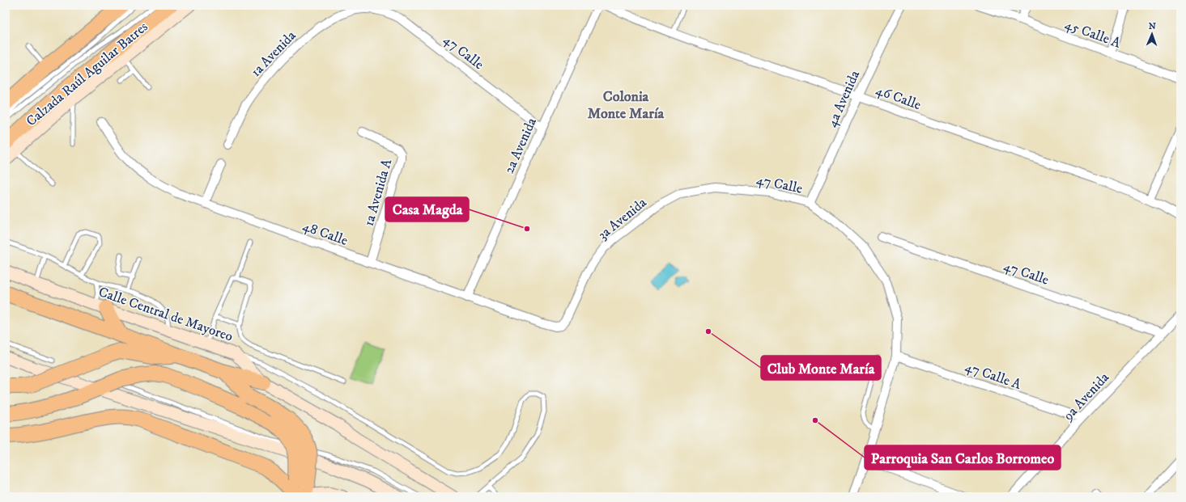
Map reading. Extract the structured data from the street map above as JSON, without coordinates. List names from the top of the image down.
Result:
{
  "streets": {
    "highway": ["Calzada Raúl Aguilar Batres"],
    "main road": ["Calle Central de Mayoreo"],
    "street": [
      "45 Calle A",
      "47 Calle",
      "1a Avenida",
      "46 Calle",
      "4a Avenida",
      "2a Avenida",
      "1a Avenida A",
      "3a Avenida",
      "48 Calle",
      "47 Calle A",
      "9a Avenida"
    ]
  },
  "crossings": [
    ["47 Calle", "1a Avenida"],
    ["47 Calle", "4a Avenida"],
    ["47 Calle", "2a Avenida"],
    ["47 Calle", "3a Avenida"],
    ["47 Calle", "47 Calle A"],
    ["47 Calle", "9a Avenida"],
    ["46 Calle", "4a Avenida"],
    ["2a Avenida", "48 Calle"],
    ["1a Avenida A", "48 Calle"],
    ["3a Avenida", "48 Calle"],
    ["47 Calle A", "9a Avenida"]
  ],
  "districts": ["Colonia Monte María"],
  "places": ["Casa Magda", "Club Monte María", "Parroquia San Carlos Borromeo"],
  "north": "top"
}
